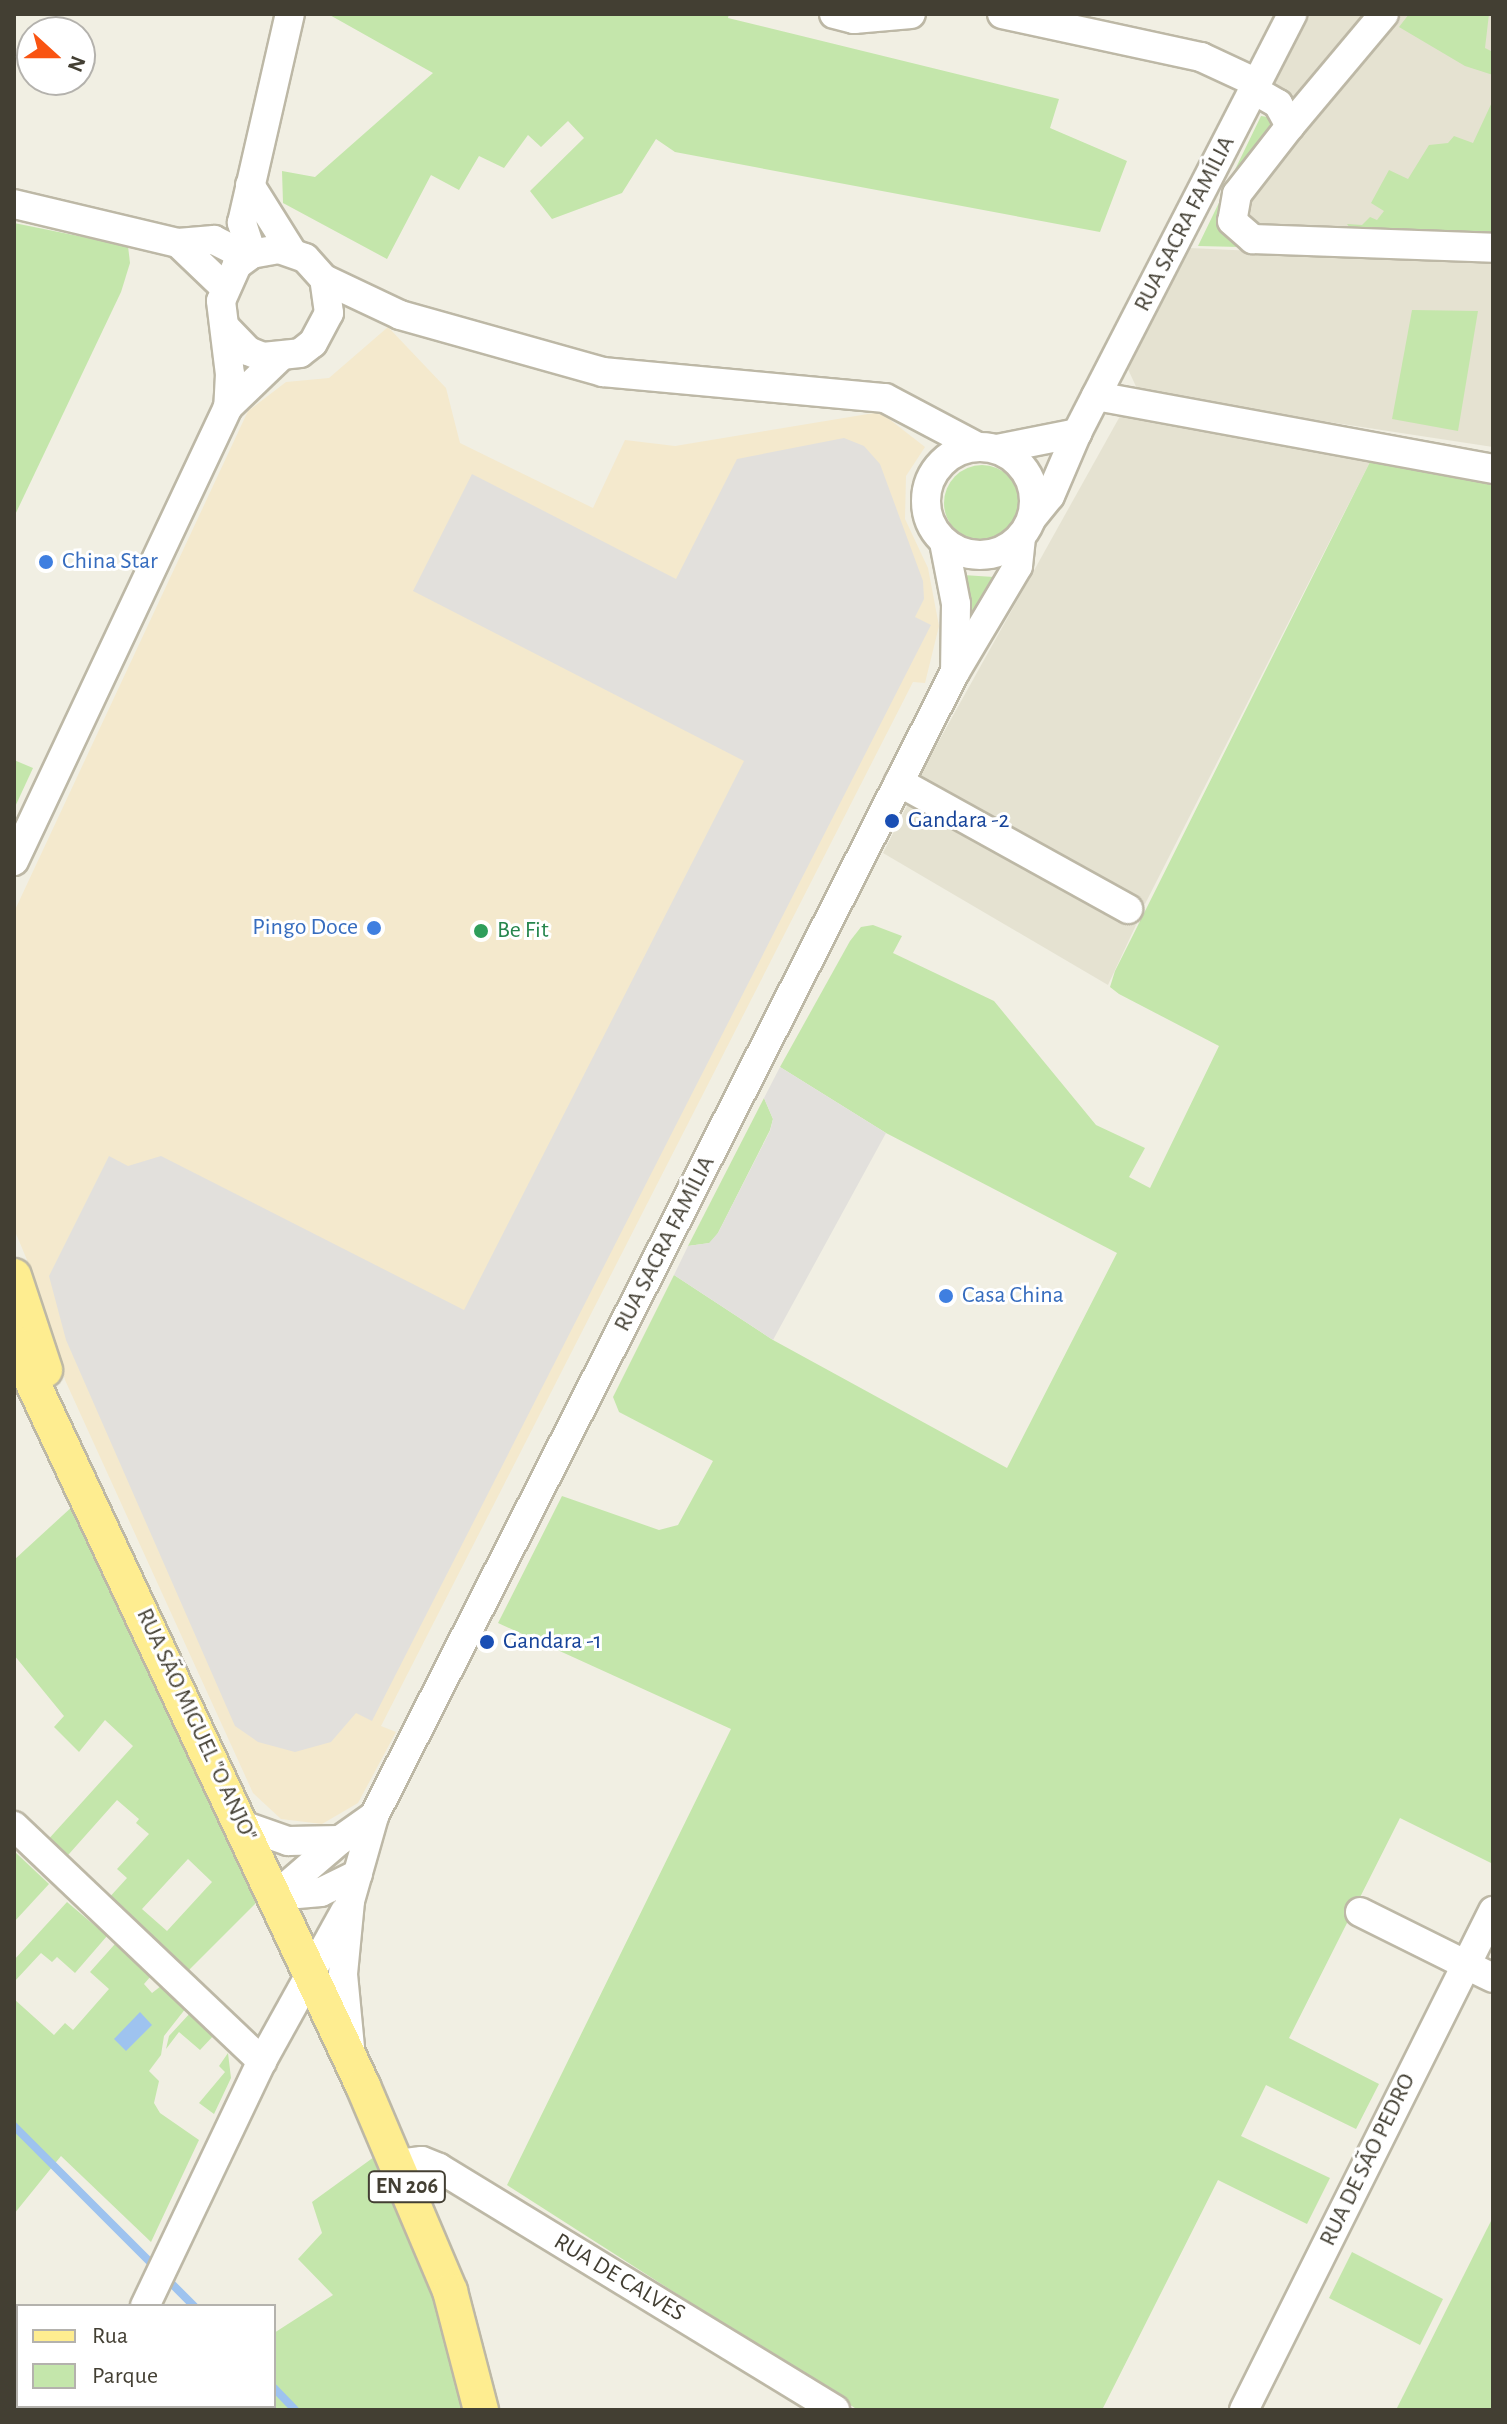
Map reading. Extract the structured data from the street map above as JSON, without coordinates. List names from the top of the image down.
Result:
{
  "streets": {
    "main road": ["RUA SÃO MIGUEL \"O ANJO\"", "EN 206"],
    "street": ["RUA SACRA FAMÍLIA", "RUA DE SÃO PEDRO", "RUA DE CALVES"]
  },
  "crossings": [
    ["RUA SÃO MIGUEL \"O ANJO\"", "EN 206"],
    ["EN 206", "RUA DE CALVES"]
  ],
  "places": [
    "China Star",
    "Gandara -2",
    "Pingo Doce",
    "Be Fit",
    "Casa China",
    "Gandara -1"
  ],
  "legend": ["Rua", "Parque"],
  "north": "right"
}
